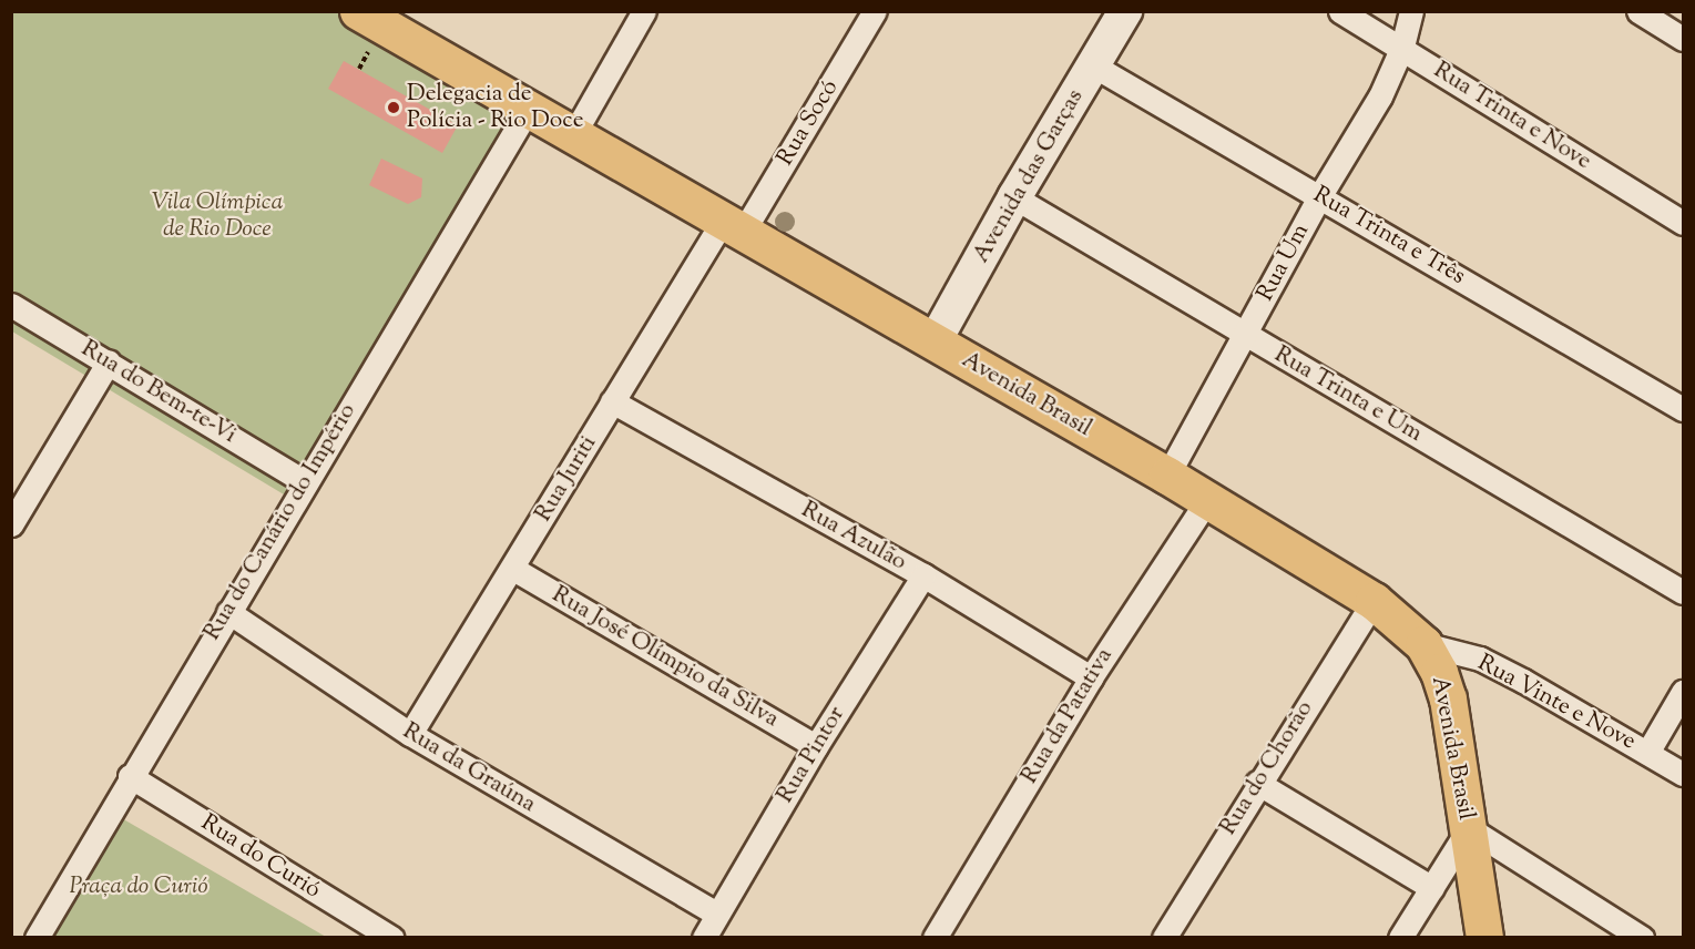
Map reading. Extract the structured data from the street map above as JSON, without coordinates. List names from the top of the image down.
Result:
{
  "streets": {
    "main road": ["Avenida das Garças", "Avenida Brasil"],
    "street": [
      "Rua Trinta e Nove",
      "Rua Socó",
      "Rua Trinta e Três",
      "Rua Um",
      "Rua do Bem-te-Vi",
      "Rua Trinta e Um",
      "Rua Juriti",
      "Rua do Canário do Império",
      "Rua Azulão",
      "Rua José Olímpio da Silva",
      "Rua Vinte e Nove",
      "Rua da Patativa",
      "Rua Pintor",
      "Rua da Graúna",
      "Rua do Chorão",
      "Rua do Curió"
    ]
  },
  "crossings": [
    ["Rua Trinta e Nove", "Rua Um"],
    ["Rua Socó", "Avenida Brasil"],
    ["Rua Socó", "Rua Juriti"],
    ["Avenida das Garças", "Rua Trinta e Três"],
    ["Avenida das Garças", "Avenida Brasil"],
    ["Avenida das Garças", "Rua Trinta e Um"],
    ["Rua Trinta e Três", "Rua Um"],
    ["Rua Um", "Avenida Brasil"],
    ["Rua Um", "Rua Trinta e Um"],
    ["Rua do Bem-te-Vi", "Rua do Canário do Império"],
    ["Avenida Brasil", "Rua Juriti"],
    ["Avenida Brasil", "Rua do Canário do Império"],
    ["Avenida Brasil", "Rua Vinte e Nove"],
    ["Avenida Brasil", "Rua da Patativa"],
    ["Avenida Brasil", "Rua do Chorão"],
    ["Rua Juriti", "Rua Azulão"],
    ["Rua Juriti", "Rua José Olímpio da Silva"],
    ["Rua Juriti", "Rua da Graúna"],
    ["Rua do Canário do Império", "Rua da Graúna"],
    ["Rua do Canário do Império", "Rua do Curió"],
    ["Rua Azulão", "Rua da Patativa"],
    ["Rua Azulão", "Rua Pintor"],
    ["Rua José Olímpio da Silva", "Rua Pintor"],
    ["Rua Pintor", "Rua da Graúna"]
  ],
  "parks": ["Vila Olímpica de Rio Doce", "Praça do Curió"],
  "places": ["Delegacia de Polícia - Rio Doce"]
}
